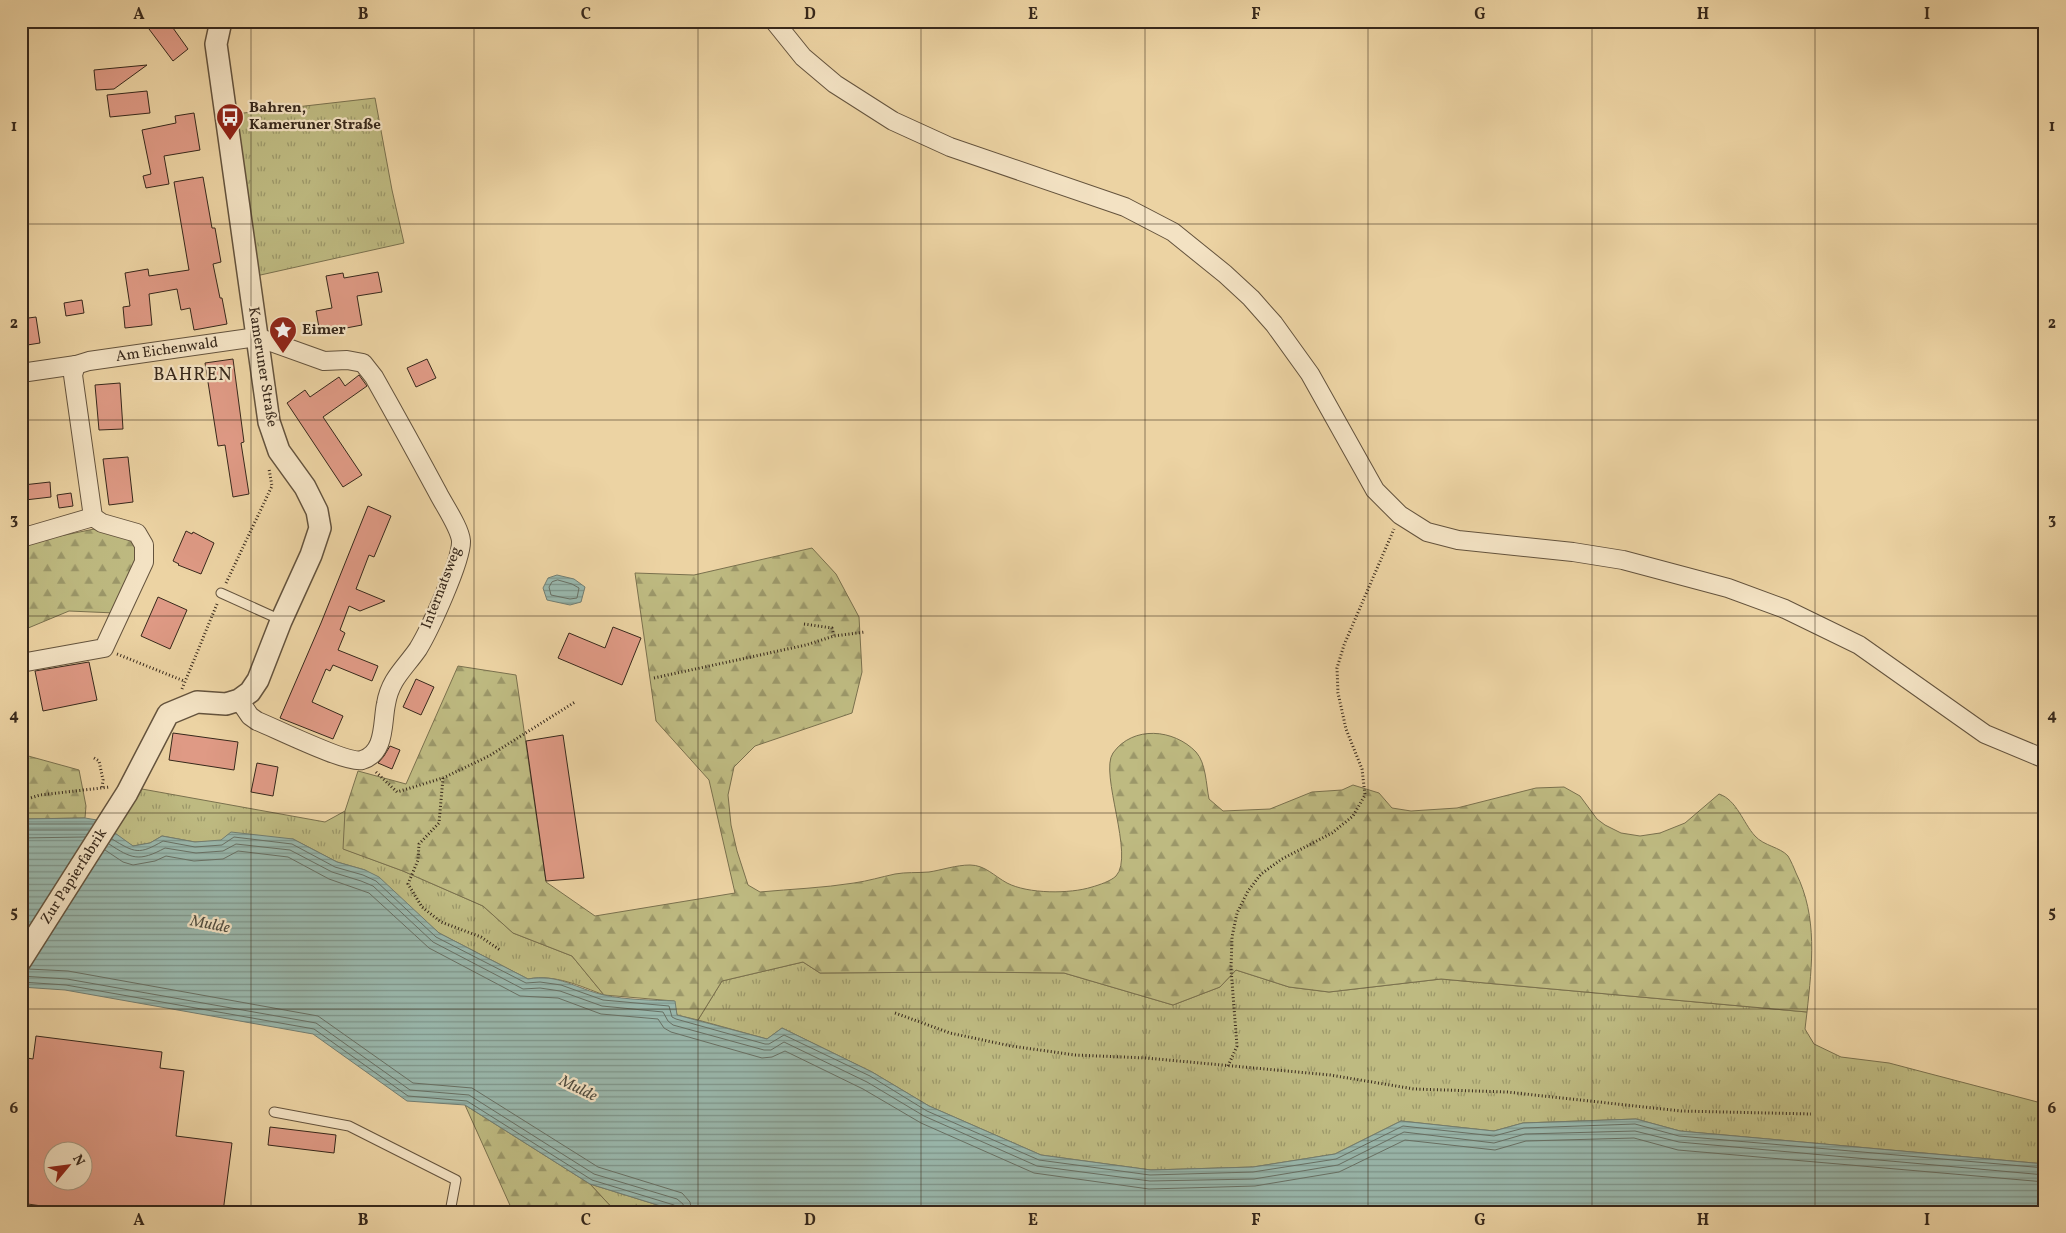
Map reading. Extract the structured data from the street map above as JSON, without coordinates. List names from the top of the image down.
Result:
{
  "streets": {
    "street": [
      "Am Eichenwald",
      "Kameruner Straße",
      "Internatsweg",
      "Zur Papierfabrik"
    ]
  },
  "crossings": [
    ["Am Eichenwald", "Kameruner Straße"],
    ["Am Eichenwald", "Internatsweg"],
    ["Kameruner Straße", "Internatsweg"]
  ],
  "districts": ["BAHREN"],
  "water": ["Mulde"],
  "places": {
    "bus stop": ["Bahren, Kameruner Straße"],
    "place": ["Eimer"]
  },
  "north": "top right",
  "grid": {
    "columns": [
      "A",
      "B",
      "C",
      "D",
      "E",
      "F",
      "G",
      "H",
      "I"
    ],
    "rows": [
      "1",
      "2",
      "3",
      "4",
      "5",
      "6"
    ]
  }
}
